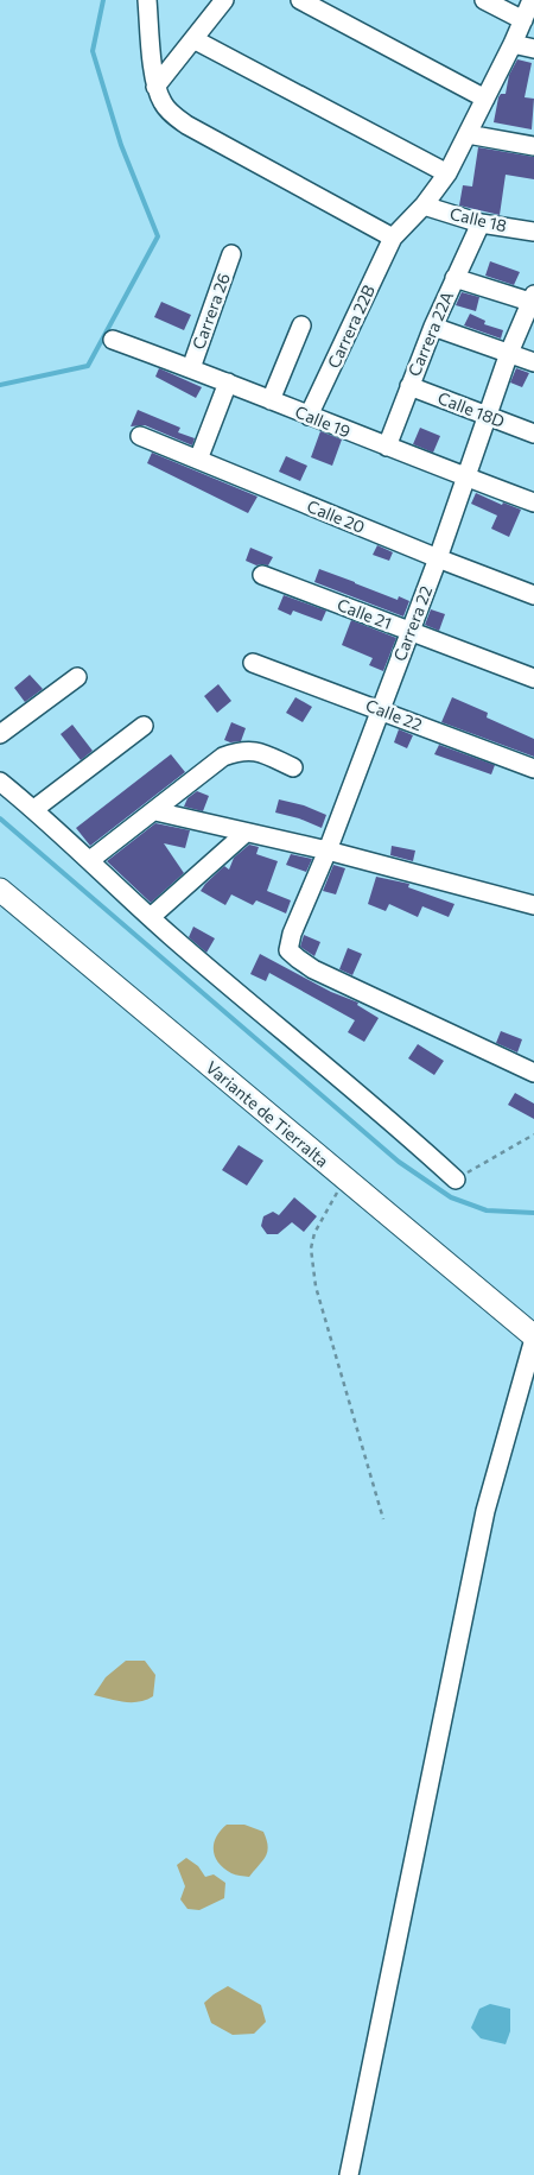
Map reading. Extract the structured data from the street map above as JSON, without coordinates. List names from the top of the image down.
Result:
{
  "streets": {
    "main road": ["Variante de Tierralta"],
    "street": [
      "Calle 18",
      "Carrera 26",
      "Carrera 22B",
      "Carrera 22A",
      "Calle 18D",
      "Calle 19",
      "Calle 20",
      "Calle 21",
      "Carrera 22",
      "Calle 22"
    ]
  },
  "crossings": [
    ["Calle 18", "Carrera 22B"],
    ["Calle 18", "Carrera 22A"],
    ["Carrera 26", "Calle 19"],
    ["Carrera 22B", "Calle 19"],
    ["Carrera 22A", "Calle 18D"],
    ["Carrera 22A", "Calle 19"],
    ["Calle 18D", "Carrera 22"],
    ["Calle 19", "Carrera 22"],
    ["Calle 20", "Carrera 22"],
    ["Calle 21", "Carrera 22"],
    ["Carrera 22", "Calle 22"]
  ]
}
